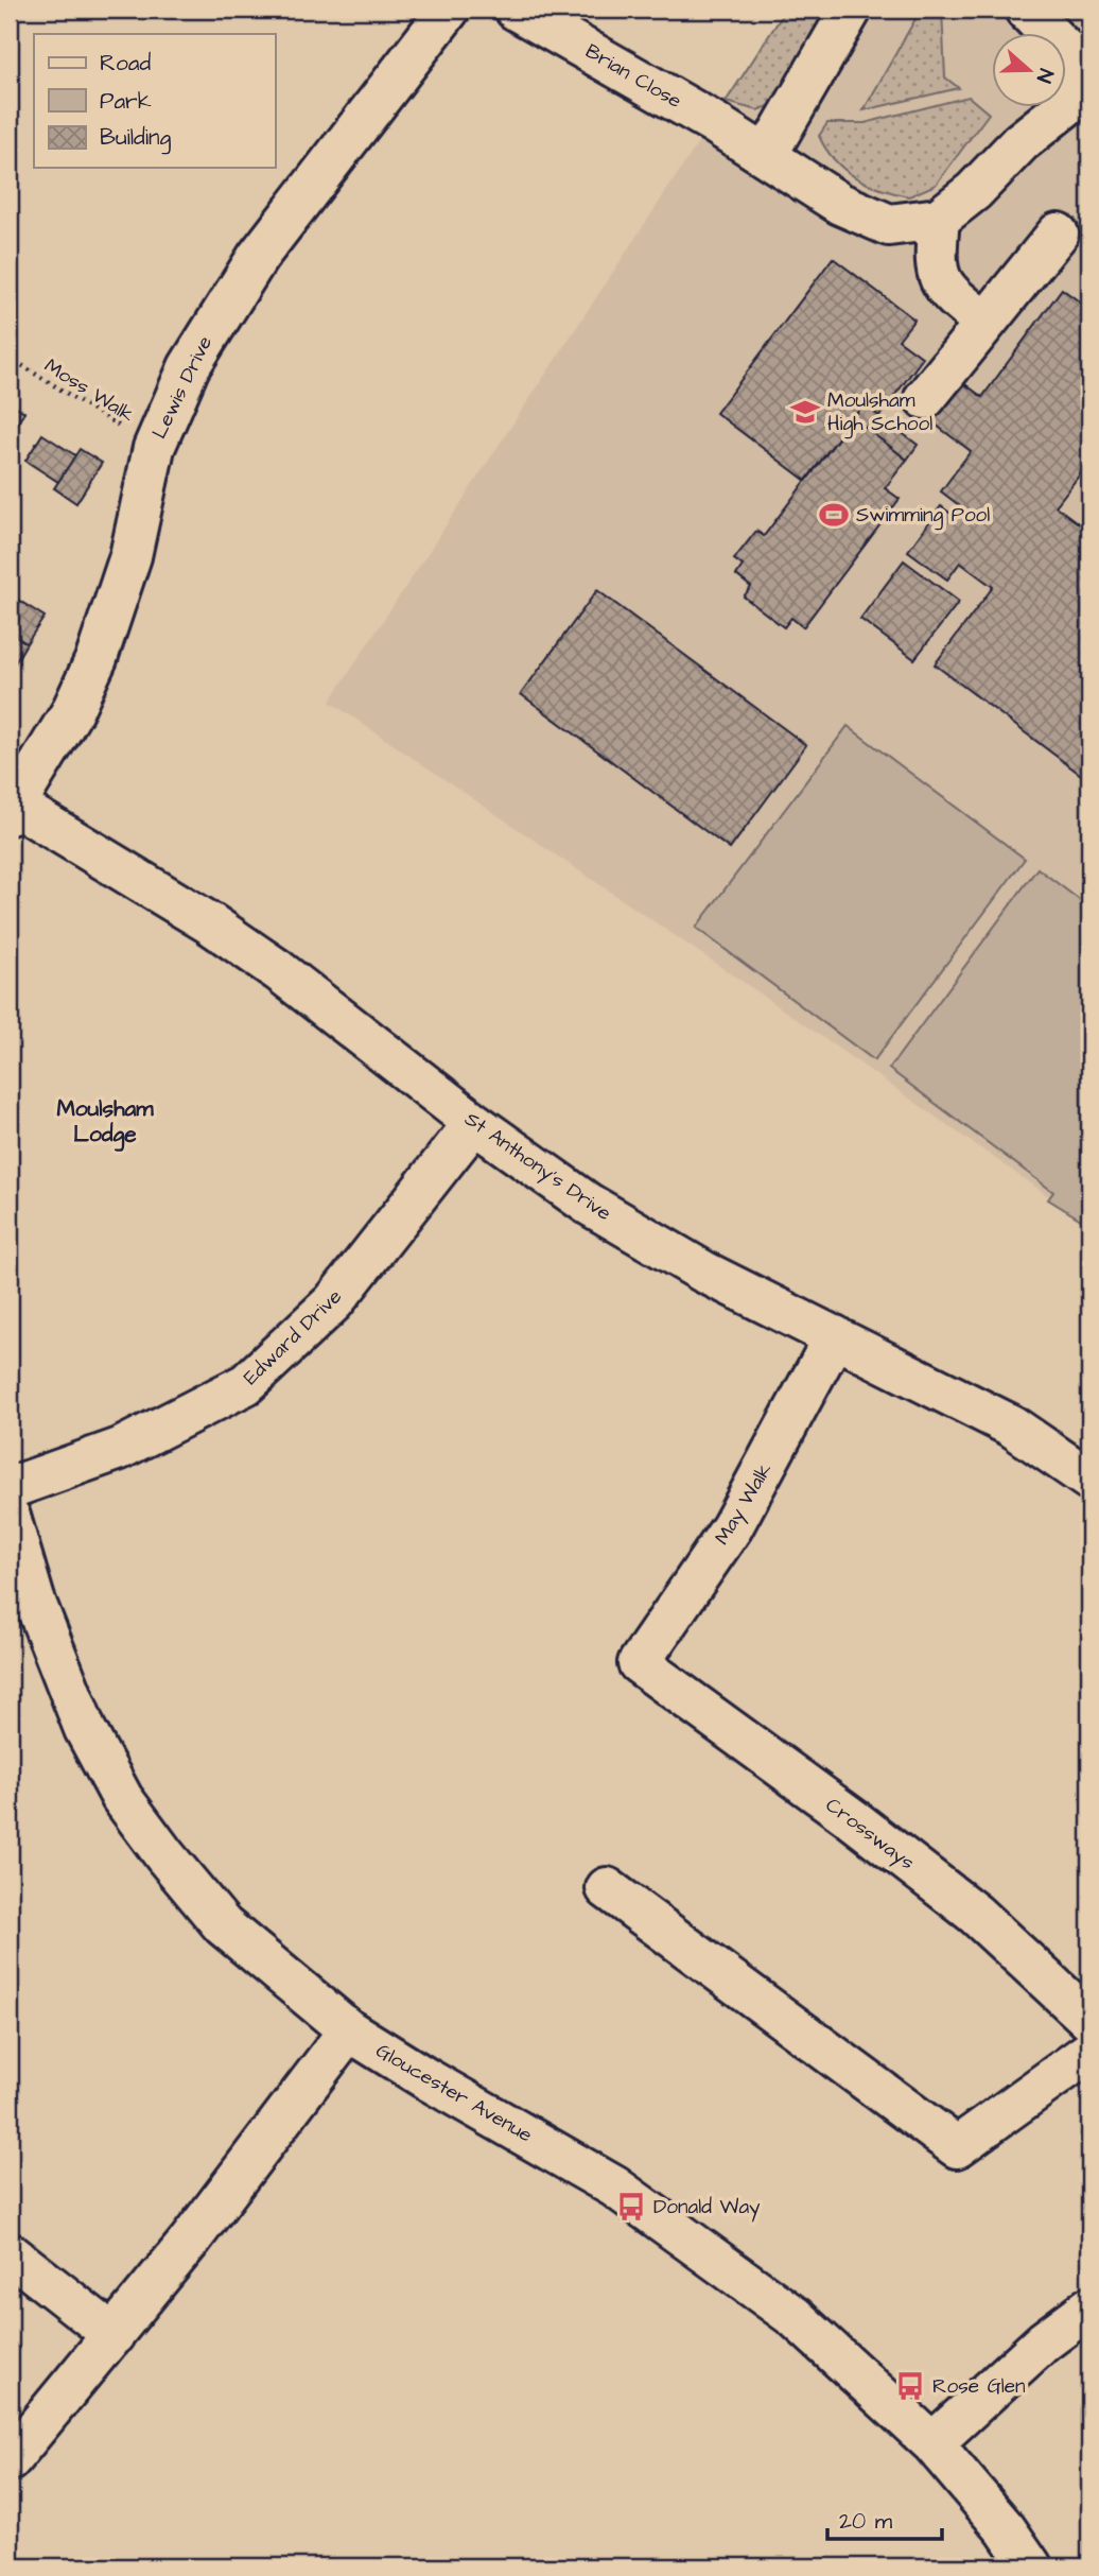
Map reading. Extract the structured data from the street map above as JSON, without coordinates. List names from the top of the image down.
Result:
{
  "streets": {
    "street": [
      "Brian Close",
      "Lewis Drive",
      "St Anthony's Drive",
      "Edward Drive",
      "May Walk",
      "Crossways",
      "Gloucester Avenue"
    ],
    "path": ["Moss Walk"]
  },
  "crossings": [
    ["Lewis Drive", "Moss Walk"],
    ["Lewis Drive", "St Anthony's Drive"],
    ["St Anthony's Drive", "Edward Drive"],
    ["St Anthony's Drive", "May Walk"],
    ["May Walk", "Crossways"]
  ],
  "districts": ["Moulsham Lodge"],
  "places": {
    "school or university": ["Moulsham High School"],
    "sports": ["Swimming Pool"],
    "bus stop": ["Donald Way", "Rose Glen"]
  },
  "legend": ["Road", "Park", "Building"],
  "scale_bar": "20 m",
  "north": "right"
}
